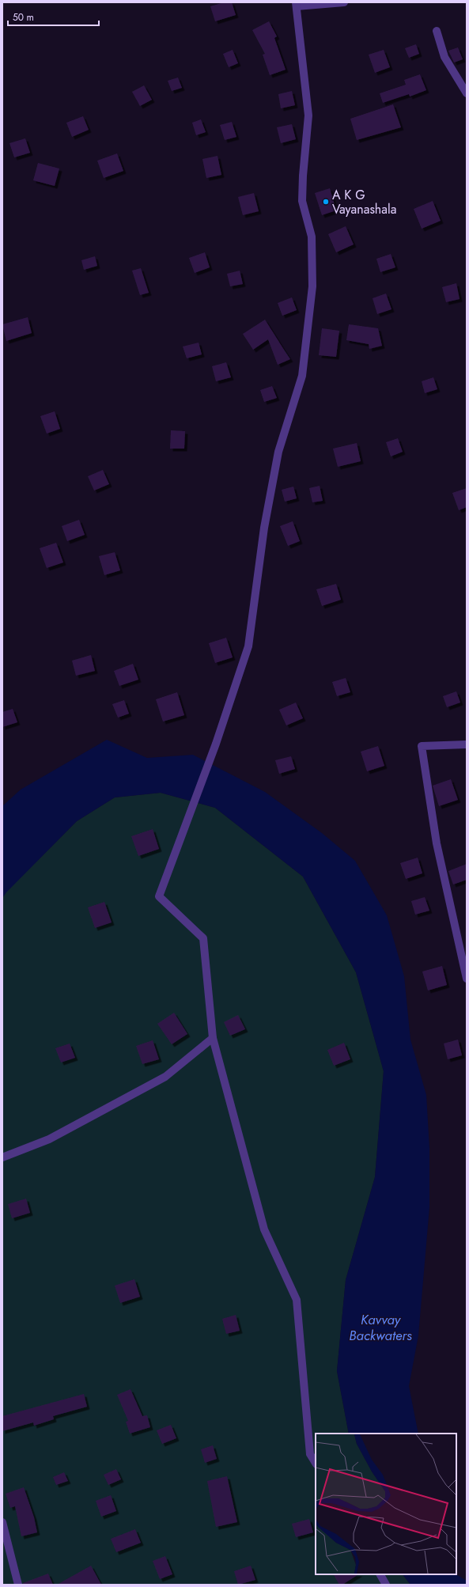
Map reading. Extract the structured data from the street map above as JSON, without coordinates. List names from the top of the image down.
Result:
{
  "water": ["Kavvay Backwaters"],
  "places": ["A K G Vayanashala"],
  "scale_bar": "50 m"
}
